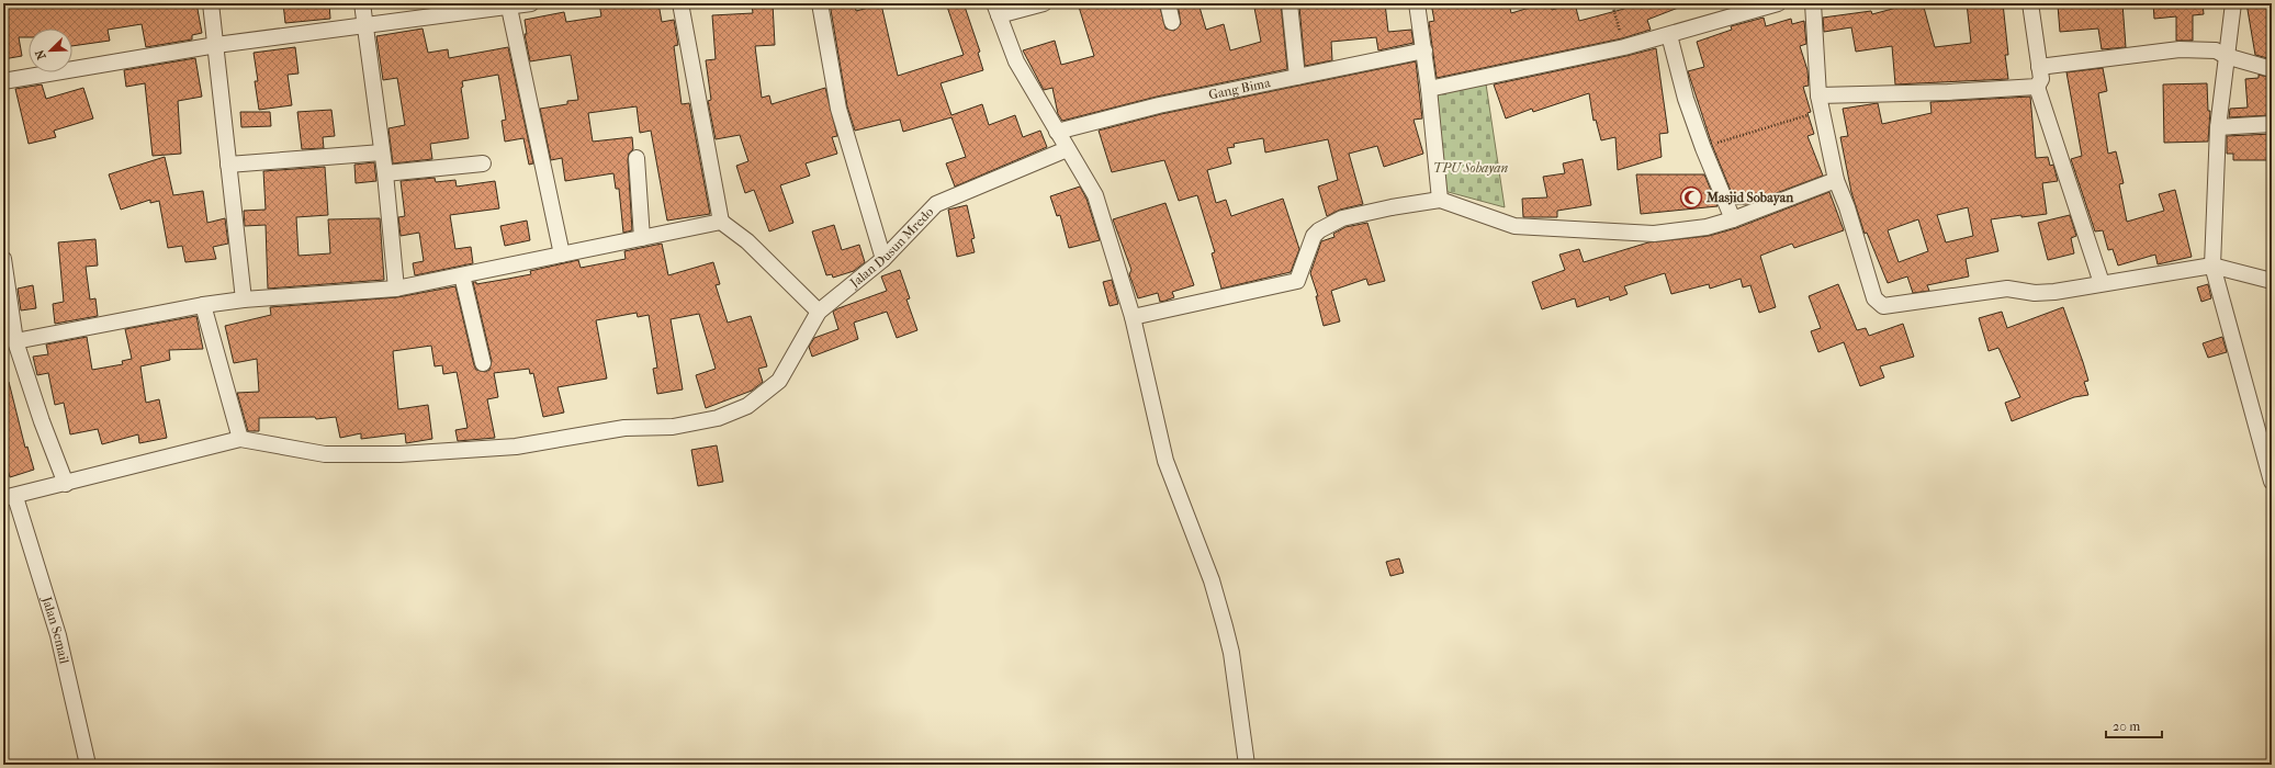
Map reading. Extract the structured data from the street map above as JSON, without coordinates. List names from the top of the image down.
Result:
{
  "streets": {
    "street": ["Gang Bima", "Jalan Dusun Mredo", "Jalan Semail"]
  },
  "parks": ["TPU Sobayan"],
  "places": {
    "mosque": ["Masjid Sobayan"]
  },
  "scale_bar": "20 m",
  "north": "bottom left"
}
